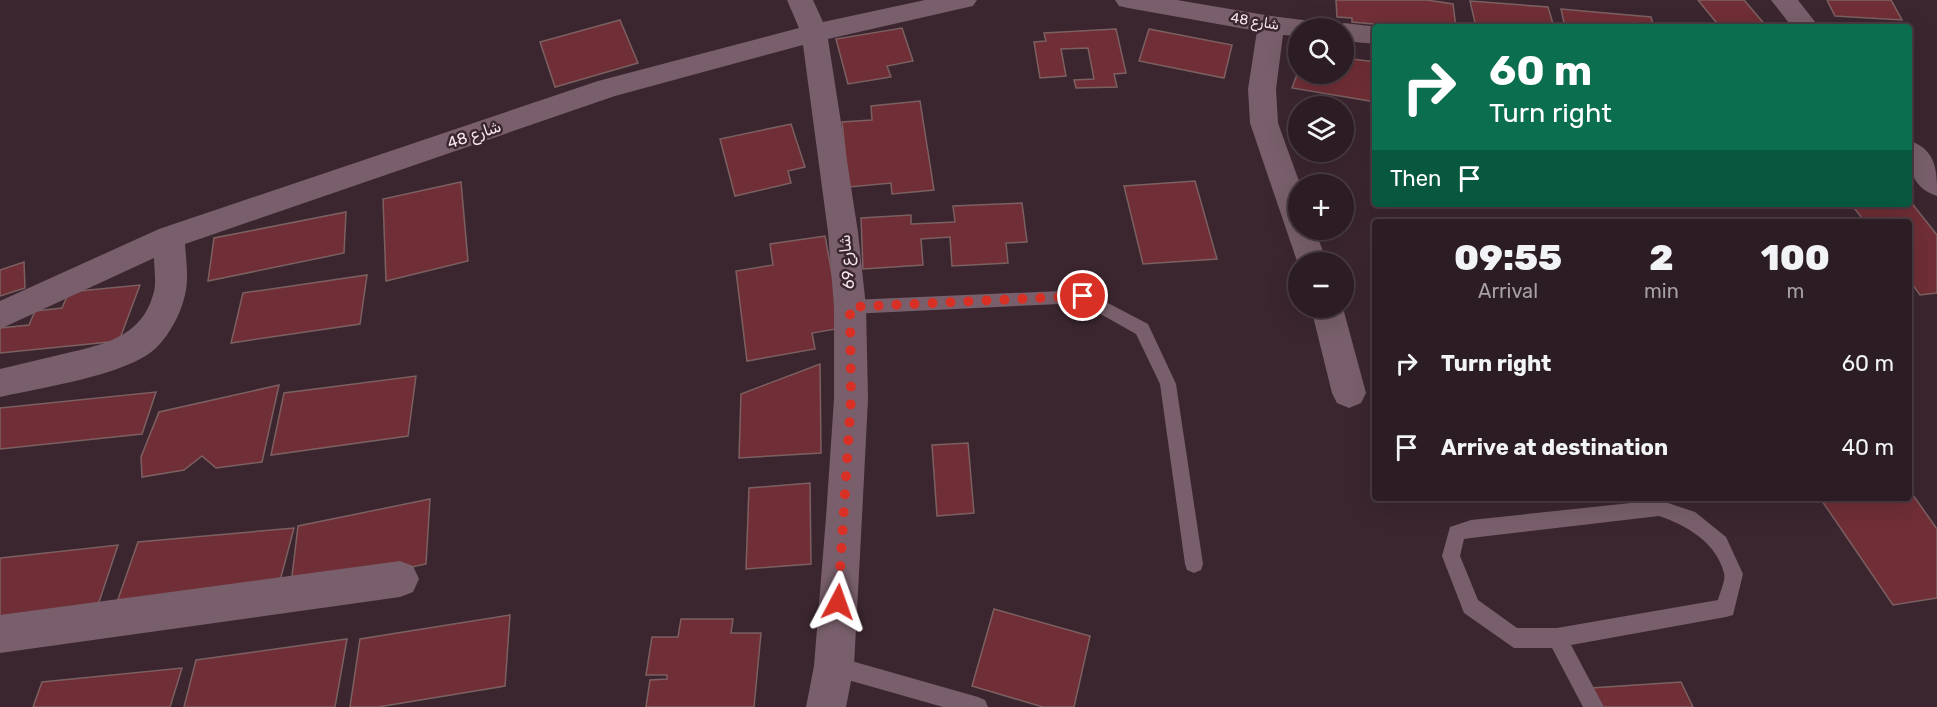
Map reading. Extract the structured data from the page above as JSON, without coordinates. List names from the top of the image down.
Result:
{
  "streets": {
    "street": ["شارع 48", "شارع 69"]
  },
  "crossings": [
    ["شارع 48", "شارع 69"]
  ],
  "page": {
    "map_buttons": ["+", "−"],
    "turn": ["60 m", "Turn right"],
    "then": "Then",
    "eta": [
      "09:55",
      "Arrival",
      "2",
      "min",
      "100",
      "m"
    ],
    "list": [
      {
        "name": "Turn right",
        "value": "60 m"
      },
      {
        "name": "Arrive at destination",
        "value": "40 m"
      }
    ]
  }
}
